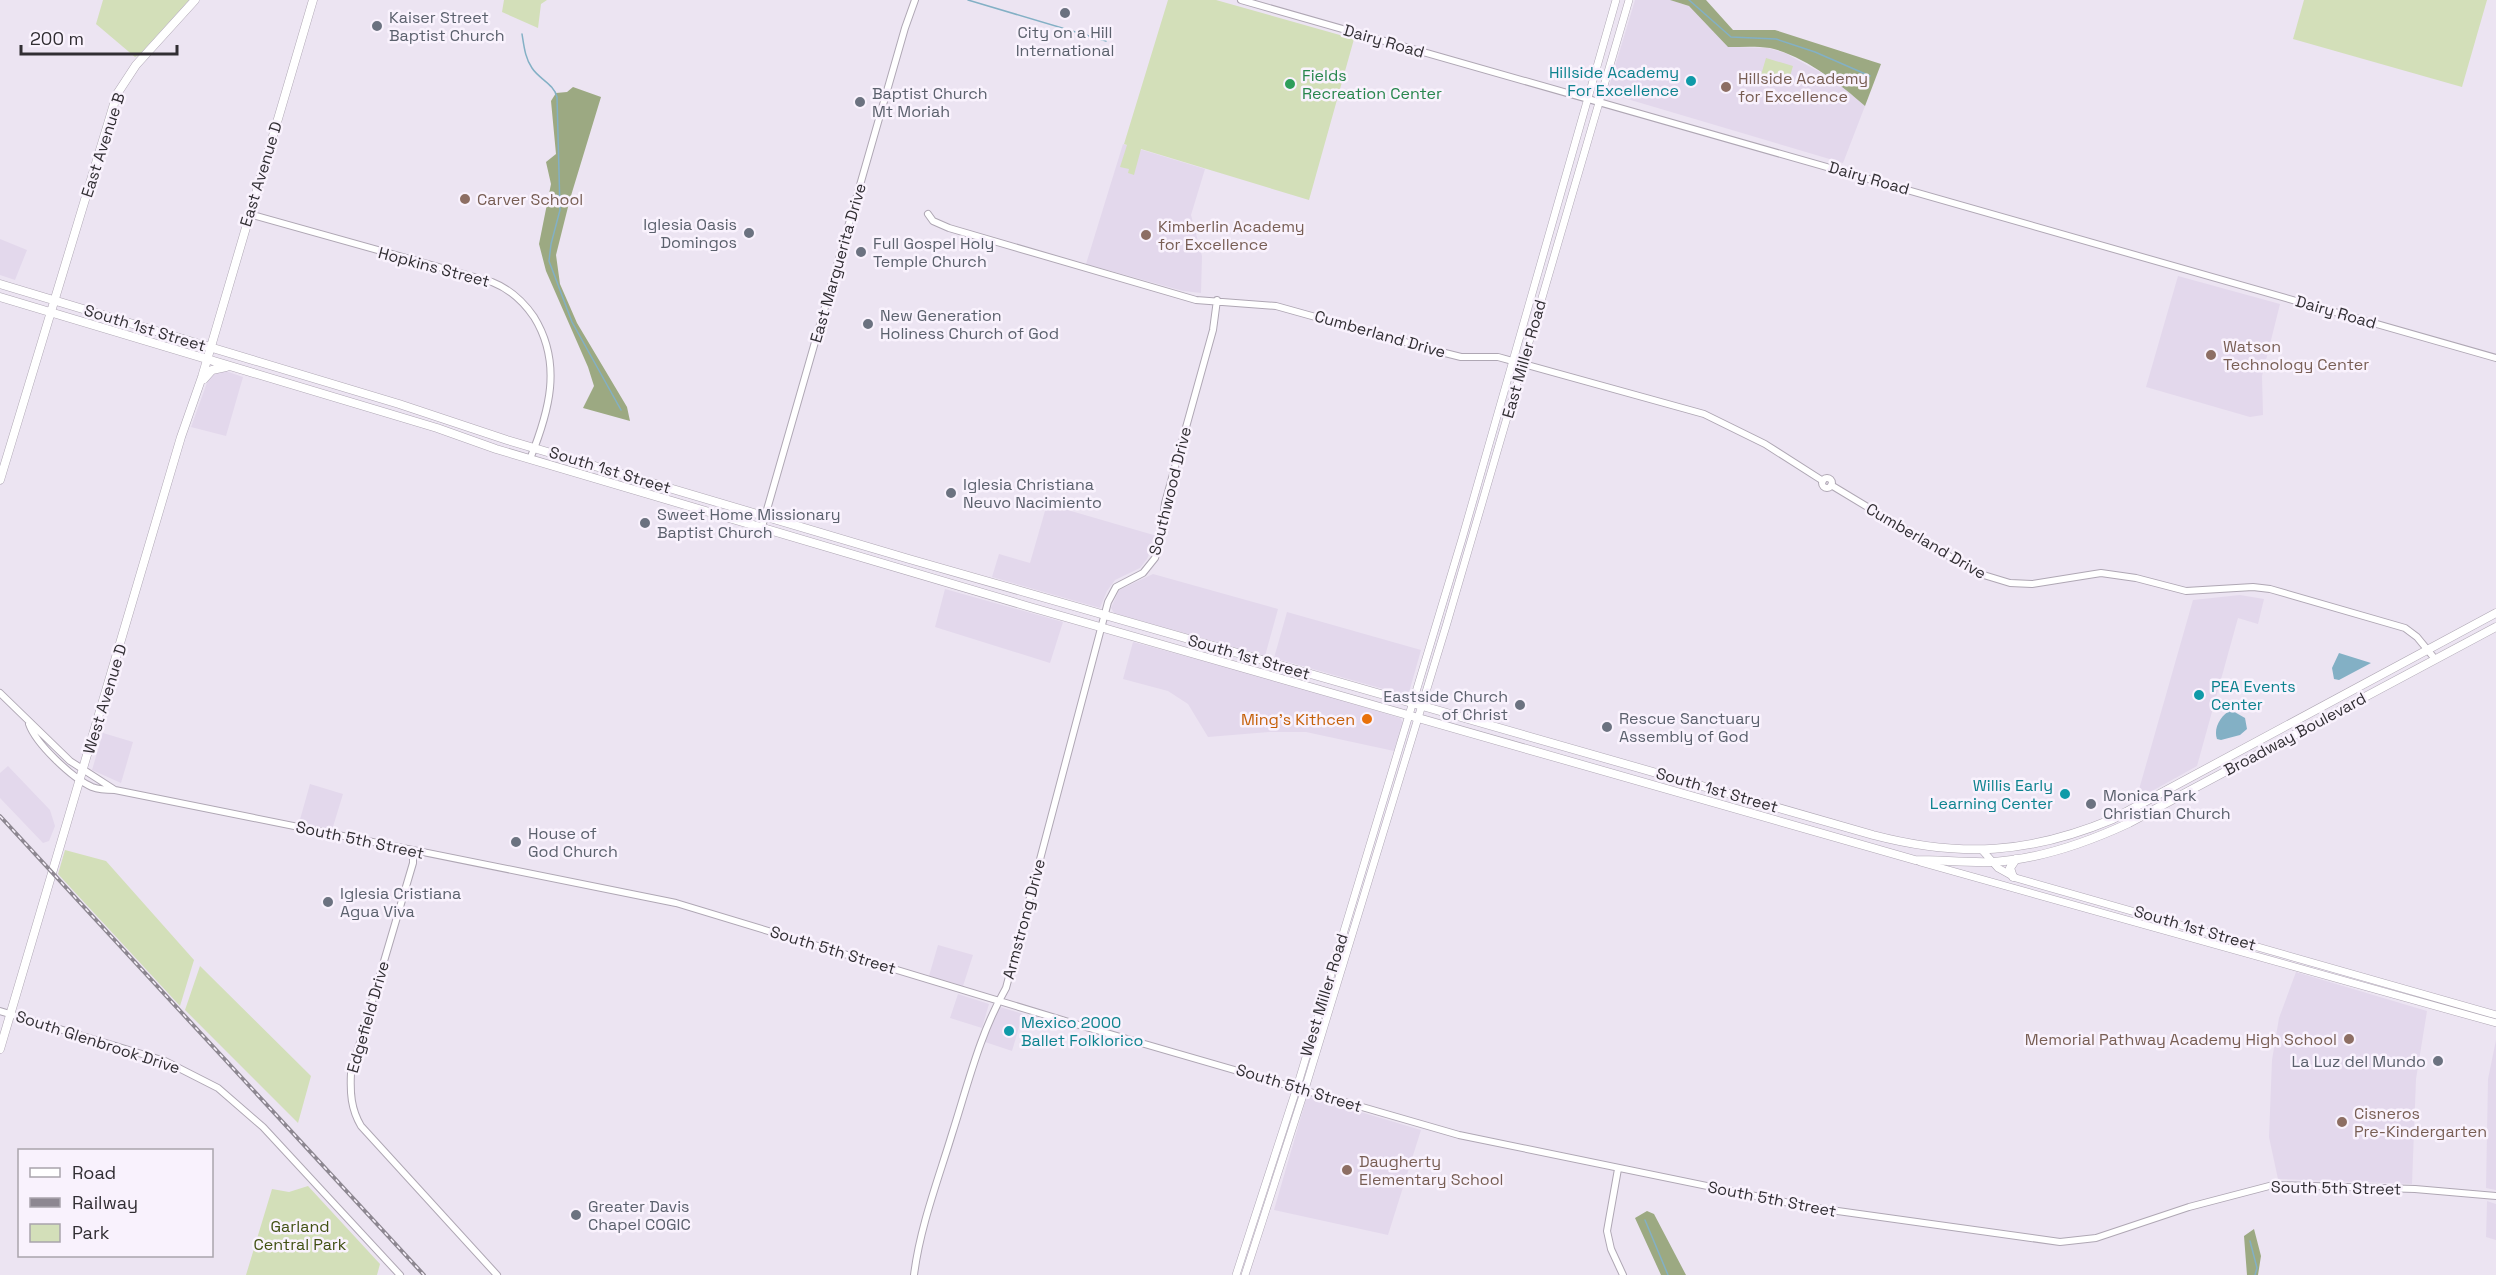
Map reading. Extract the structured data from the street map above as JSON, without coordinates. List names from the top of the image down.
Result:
{
  "streets": {
    "main road": [
      "East Avenue B",
      "East Avenue D",
      "South 1st Street",
      "East Miller Road",
      "West Avenue D",
      "Broadway Boulevard",
      "West Miller Road"
    ],
    "street": [
      "Dairy Road",
      "East Marguerita Drive",
      "Hopkins Street",
      "Cumberland Drive",
      "Southwood Drive",
      "South 5th Street",
      "Armstrong Drive",
      "Edgefield Drive",
      "South Glenbrook Drive"
    ]
  },
  "crossings": [
    ["Dairy Road", "East Miller Road"],
    ["East Avenue B", "South 1st Street"],
    ["East Avenue D", "Hopkins Street"],
    ["East Avenue D", "South 1st Street"],
    ["East Avenue D", "West Avenue D"],
    ["East Marguerita Drive", "South 1st Street"],
    ["Hopkins Street", "South 1st Street"],
    ["South 1st Street", "East Miller Road"],
    ["South 1st Street", "Southwood Drive"],
    ["South 1st Street", "West Avenue D"],
    ["South 1st Street", "Broadway Boulevard"],
    ["South 1st Street", "Armstrong Drive"],
    ["South 1st Street", "West Miller Road"],
    ["Cumberland Drive", "East Miller Road"],
    ["Cumberland Drive", "Southwood Drive"],
    ["Cumberland Drive", "Broadway Boulevard"],
    ["East Miller Road", "West Miller Road"],
    ["Southwood Drive", "Armstrong Drive"],
    ["West Avenue D", "South 5th Street"],
    ["West Avenue D", "South Glenbrook Drive"],
    ["South 5th Street", "Armstrong Drive"],
    ["South 5th Street", "West Miller Road"],
    ["South 5th Street", "Edgefield Drive"]
  ],
  "parks": ["Garland Central Park"],
  "places": [
    "City on a Hill International",
    "Kaiser Street Baptist Church",
    "Hillside Academy For Excellence",
    "Fields Recreation Center",
    "Hillside Academy for Excellence",
    "Baptist Church Mt Moriah",
    "Carver School",
    "Iglesia Oasis Domingos",
    "Kimberlin Academy for Excellence",
    "Full Gospel Holy Temple Church",
    "New Generation Holiness Church of God",
    "Watson Technology Center",
    "Iglesia Christiana Neuvo Nacimiento",
    "Sweet Home Missionary Baptist Church",
    "PEA Events Center",
    "Eastside Church of Christ",
    "Ming's Kithcen",
    "Rescue Sanctuary Assembly of God",
    "Willis Early Learning Center",
    "Monica Park Christian Church",
    "House of God Church",
    "Iglesia Cristiana Agua Viva",
    "Mexico 2000 Ballet Folklorico",
    "Memorial Pathway Academy High School",
    "La Luz del Mundo",
    "Cisneros Pre-Kindergarten",
    "Daugherty Elementary School",
    "Greater Davis Chapel COGIC"
  ],
  "legend": ["Road", "Railway", "Park"],
  "scale_bar": "200 m"
}
